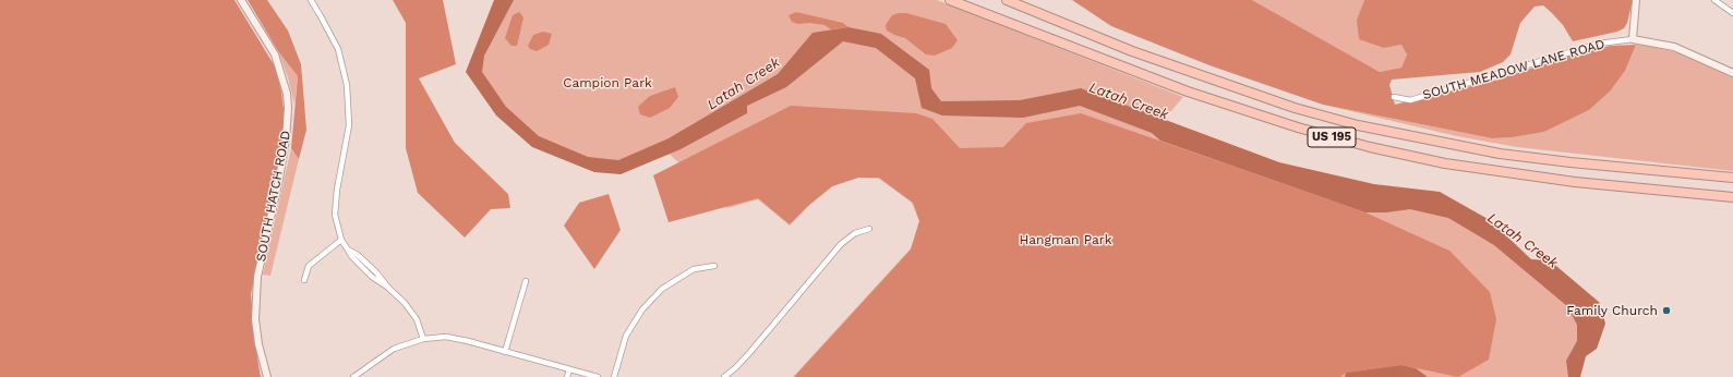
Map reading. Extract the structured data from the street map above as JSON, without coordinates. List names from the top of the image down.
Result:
{
  "streets": {
    "highway": ["US 195"],
    "main road": ["SOUTH MEADOW LANE ROAD", "SOUTH HATCH ROAD"]
  },
  "water": ["Latah Creek"],
  "parks": ["Campion Park", "Hangman Park"],
  "places": ["Family Church"]
}
